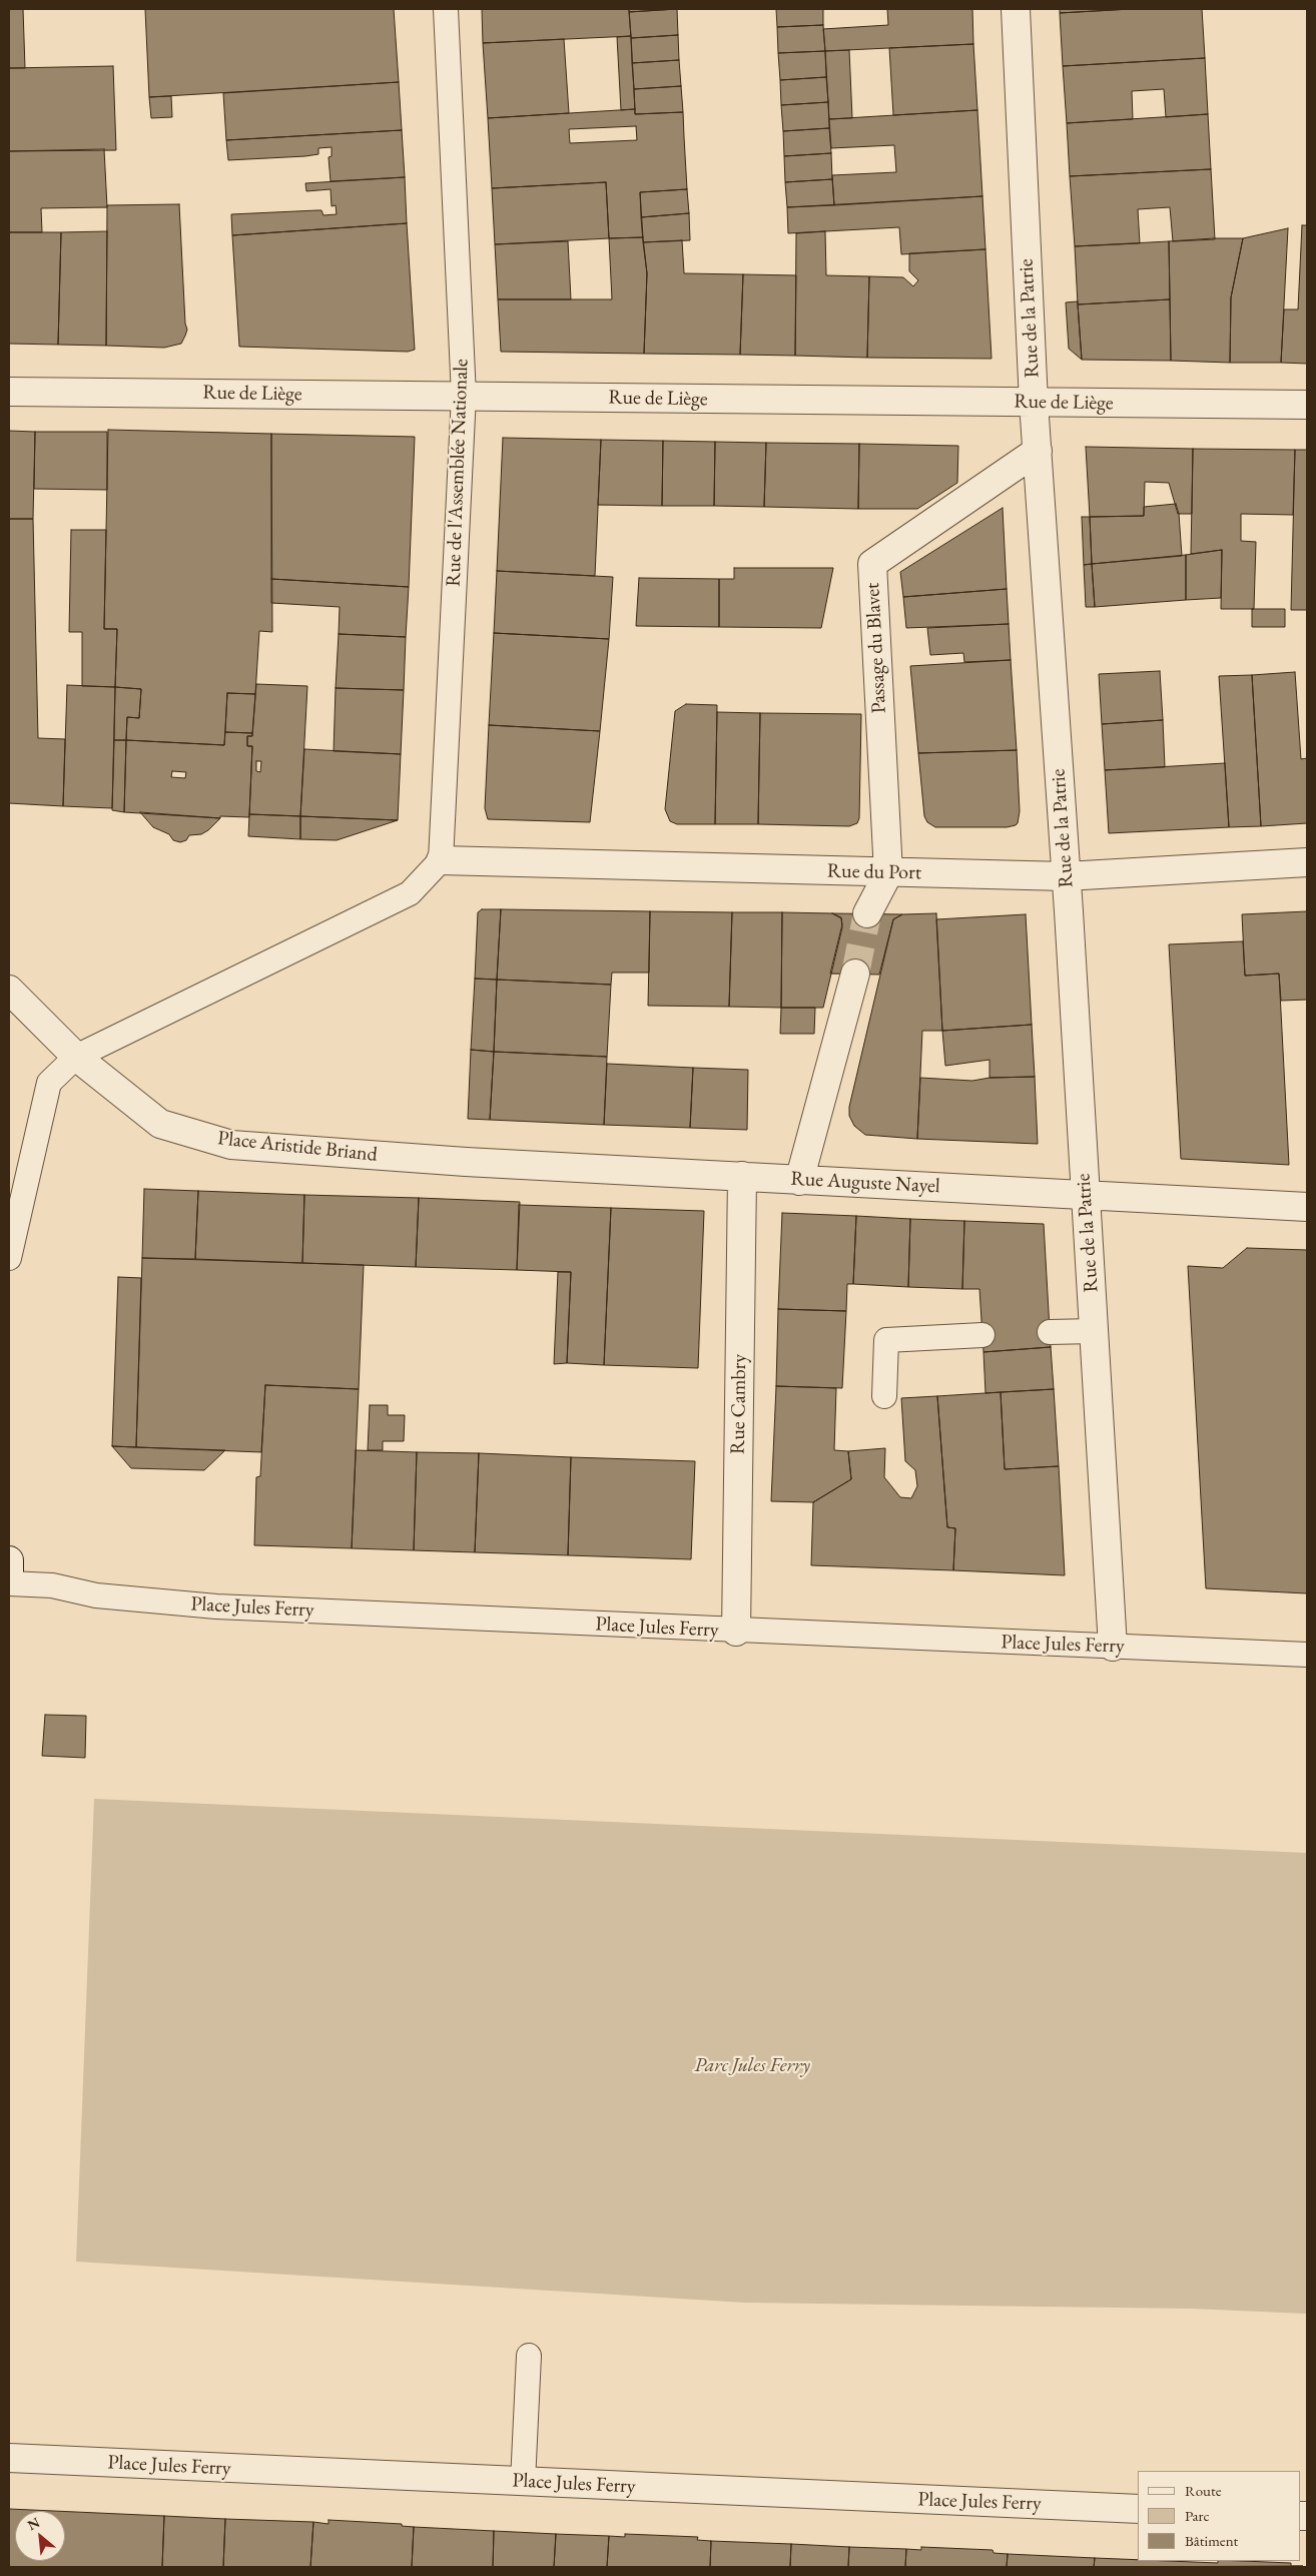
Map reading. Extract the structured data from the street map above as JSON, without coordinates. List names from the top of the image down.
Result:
{
  "streets": {
    "street": [
      "Rue de la Patrie",
      "Rue de Liège",
      "Passage du Blavet",
      "Rue du Port",
      "Place Aristide Briand",
      "Rue Auguste Nayel",
      "Rue Cambry",
      "Place Jules Ferry"
    ],
    "lane": ["Rue de l'Assemblée Nationale"]
  },
  "crossings": [
    ["Rue de la Patrie", "Rue de Liège"],
    ["Rue de la Patrie", "Passage du Blavet"],
    ["Rue de la Patrie", "Rue du Port"],
    ["Rue de la Patrie", "Rue Auguste Nayel"],
    ["Rue de la Patrie", "Place Jules Ferry"],
    ["Rue de Liège", "Rue de l'Assemblée Nationale"],
    ["Rue de l'Assemblée Nationale", "Rue du Port"],
    ["Passage du Blavet", "Rue du Port"],
    ["Place Aristide Briand", "Rue Auguste Nayel"],
    ["Rue Auguste Nayel", "Rue Cambry"],
    ["Rue Cambry", "Place Jules Ferry"]
  ],
  "parks": ["Parc Jules Ferry"],
  "legend": ["Route", "Parc", "Bâtiment"],
  "north": "top left"
}
